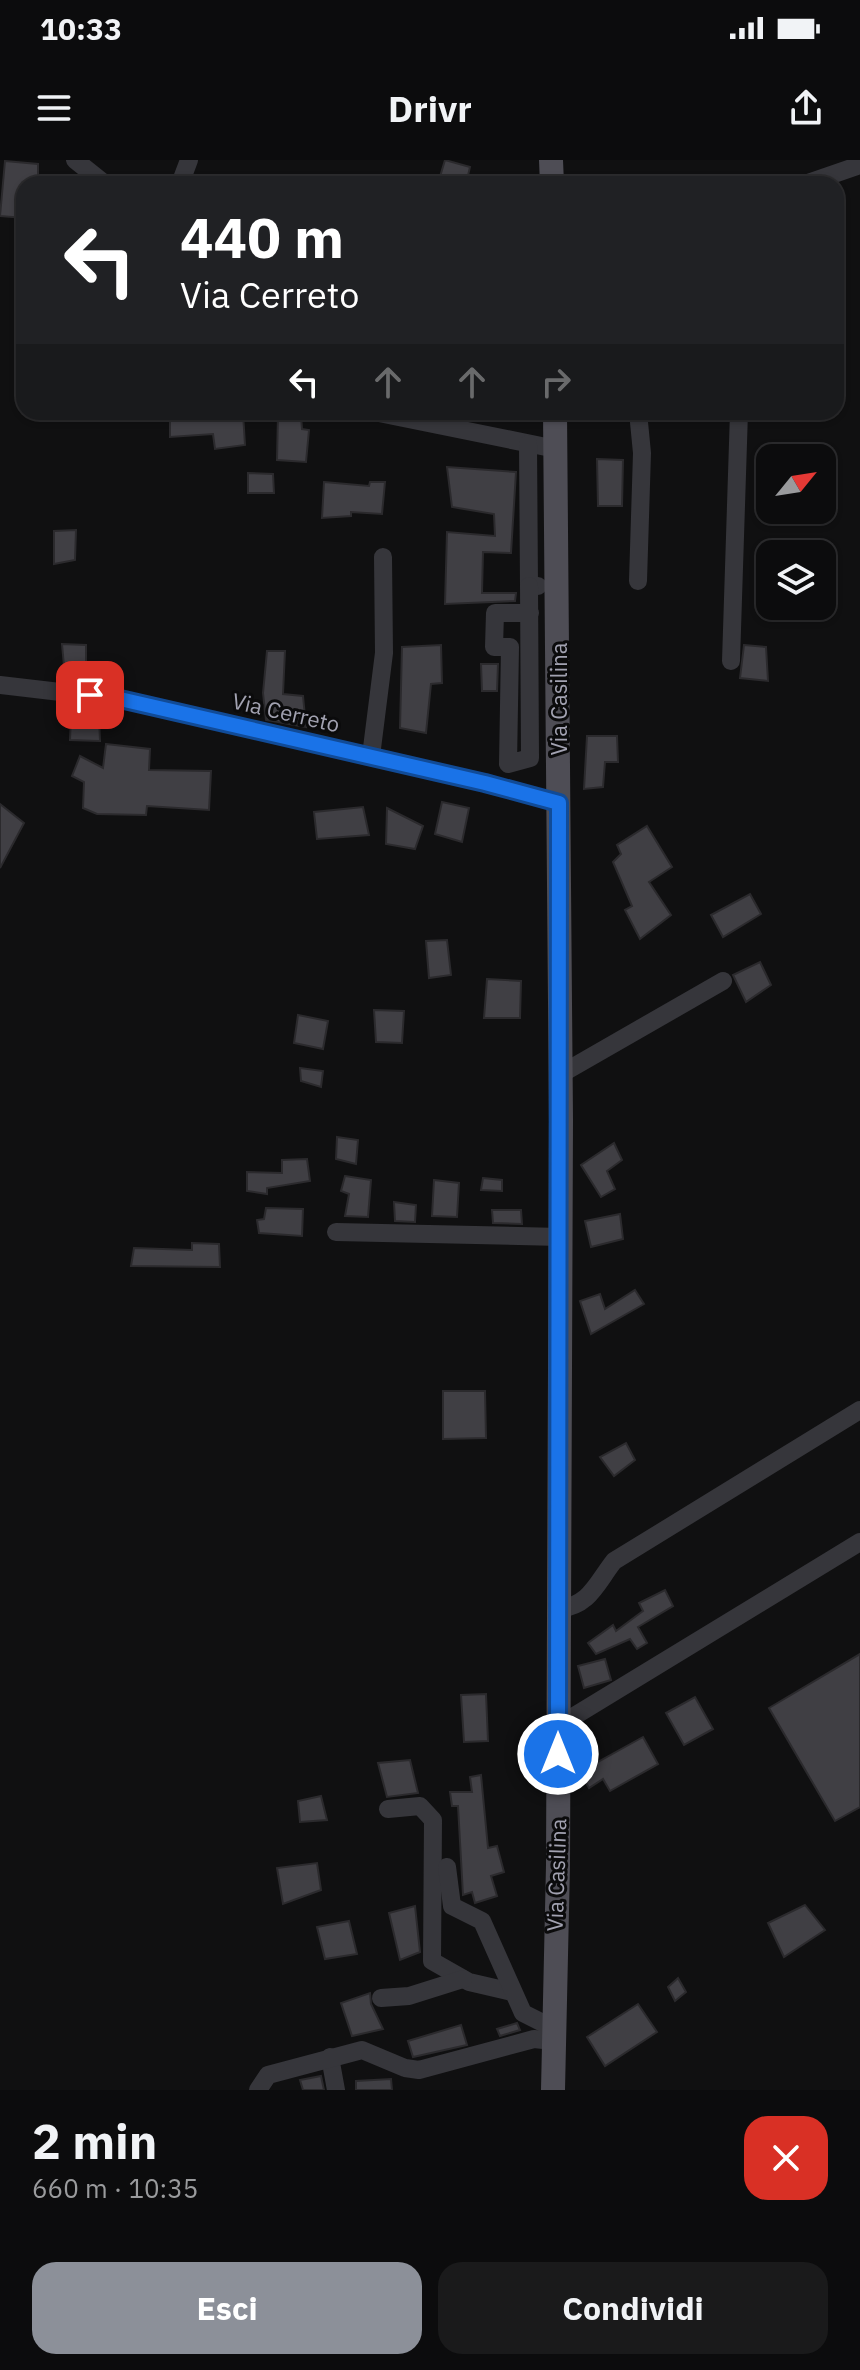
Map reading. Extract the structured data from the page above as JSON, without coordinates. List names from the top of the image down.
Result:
{
  "streets": {
    "main road": ["Via Casilina"],
    "street": ["Via Cerreto"]
  },
  "crossings": [
    ["Via Casilina", "Via Cerreto"]
  ],
  "north": "top right",
  "page": {
    "status": "10:33",
    "header": "Drivr",
    "turn": ["440 m", "Via Cerreto"],
    "heading": ["2 min", "660 m · 10:35"],
    "buttons": ["Esci", "Condividi"]
  }
}
